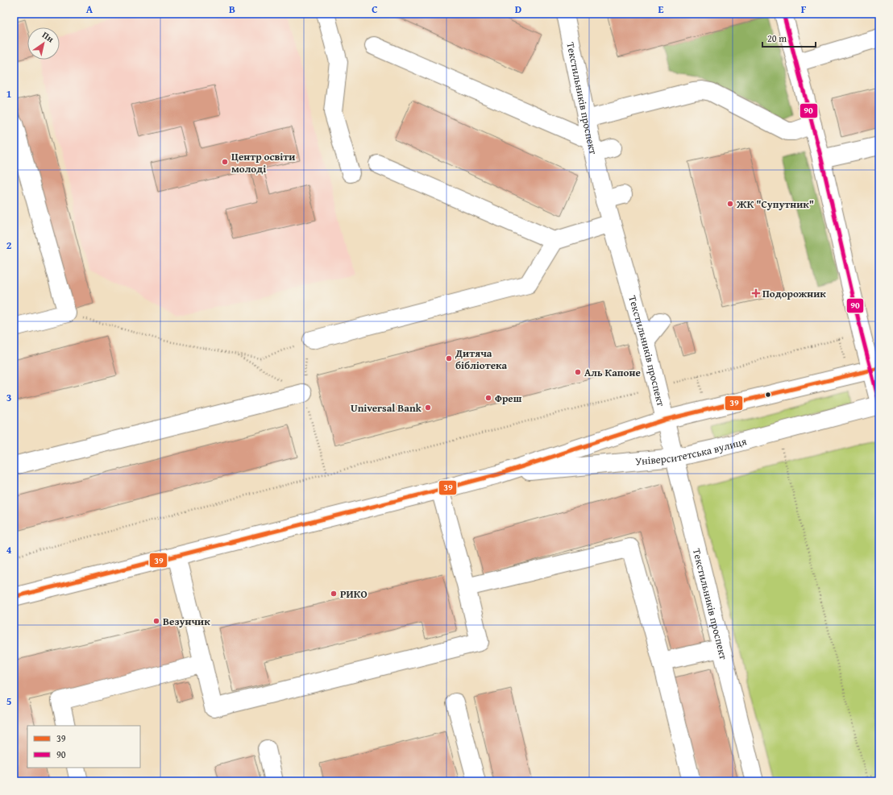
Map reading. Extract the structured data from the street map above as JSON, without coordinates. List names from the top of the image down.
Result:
{
  "streets": {
    "street": ["Текстильників проспект", "Університетська вулиця"]
  },
  "crossings": [
    ["Текстильників проспект", "Університетська вулиця"]
  ],
  "places": {
    "other": [
      "Центр освіти молоді",
      "ЖК \"Супутник\"",
      "Дитяча бібліотека",
      "Аль Капоне",
      "Фреш",
      "Universal Bank",
      "РИКО",
      "Везунчик"
    ],
    "health": ["Подорожник"]
  },
  "lines": ["transit line 90", "transit line 39"],
  "legend": ["39", "90"],
  "scale_bar": "20 m",
  "north": "top right",
  "grid": {
    "columns": [
      "A",
      "B",
      "C",
      "D",
      "E",
      "F"
    ],
    "rows": [
      "1",
      "2",
      "3",
      "4",
      "5"
    ]
  }
}
